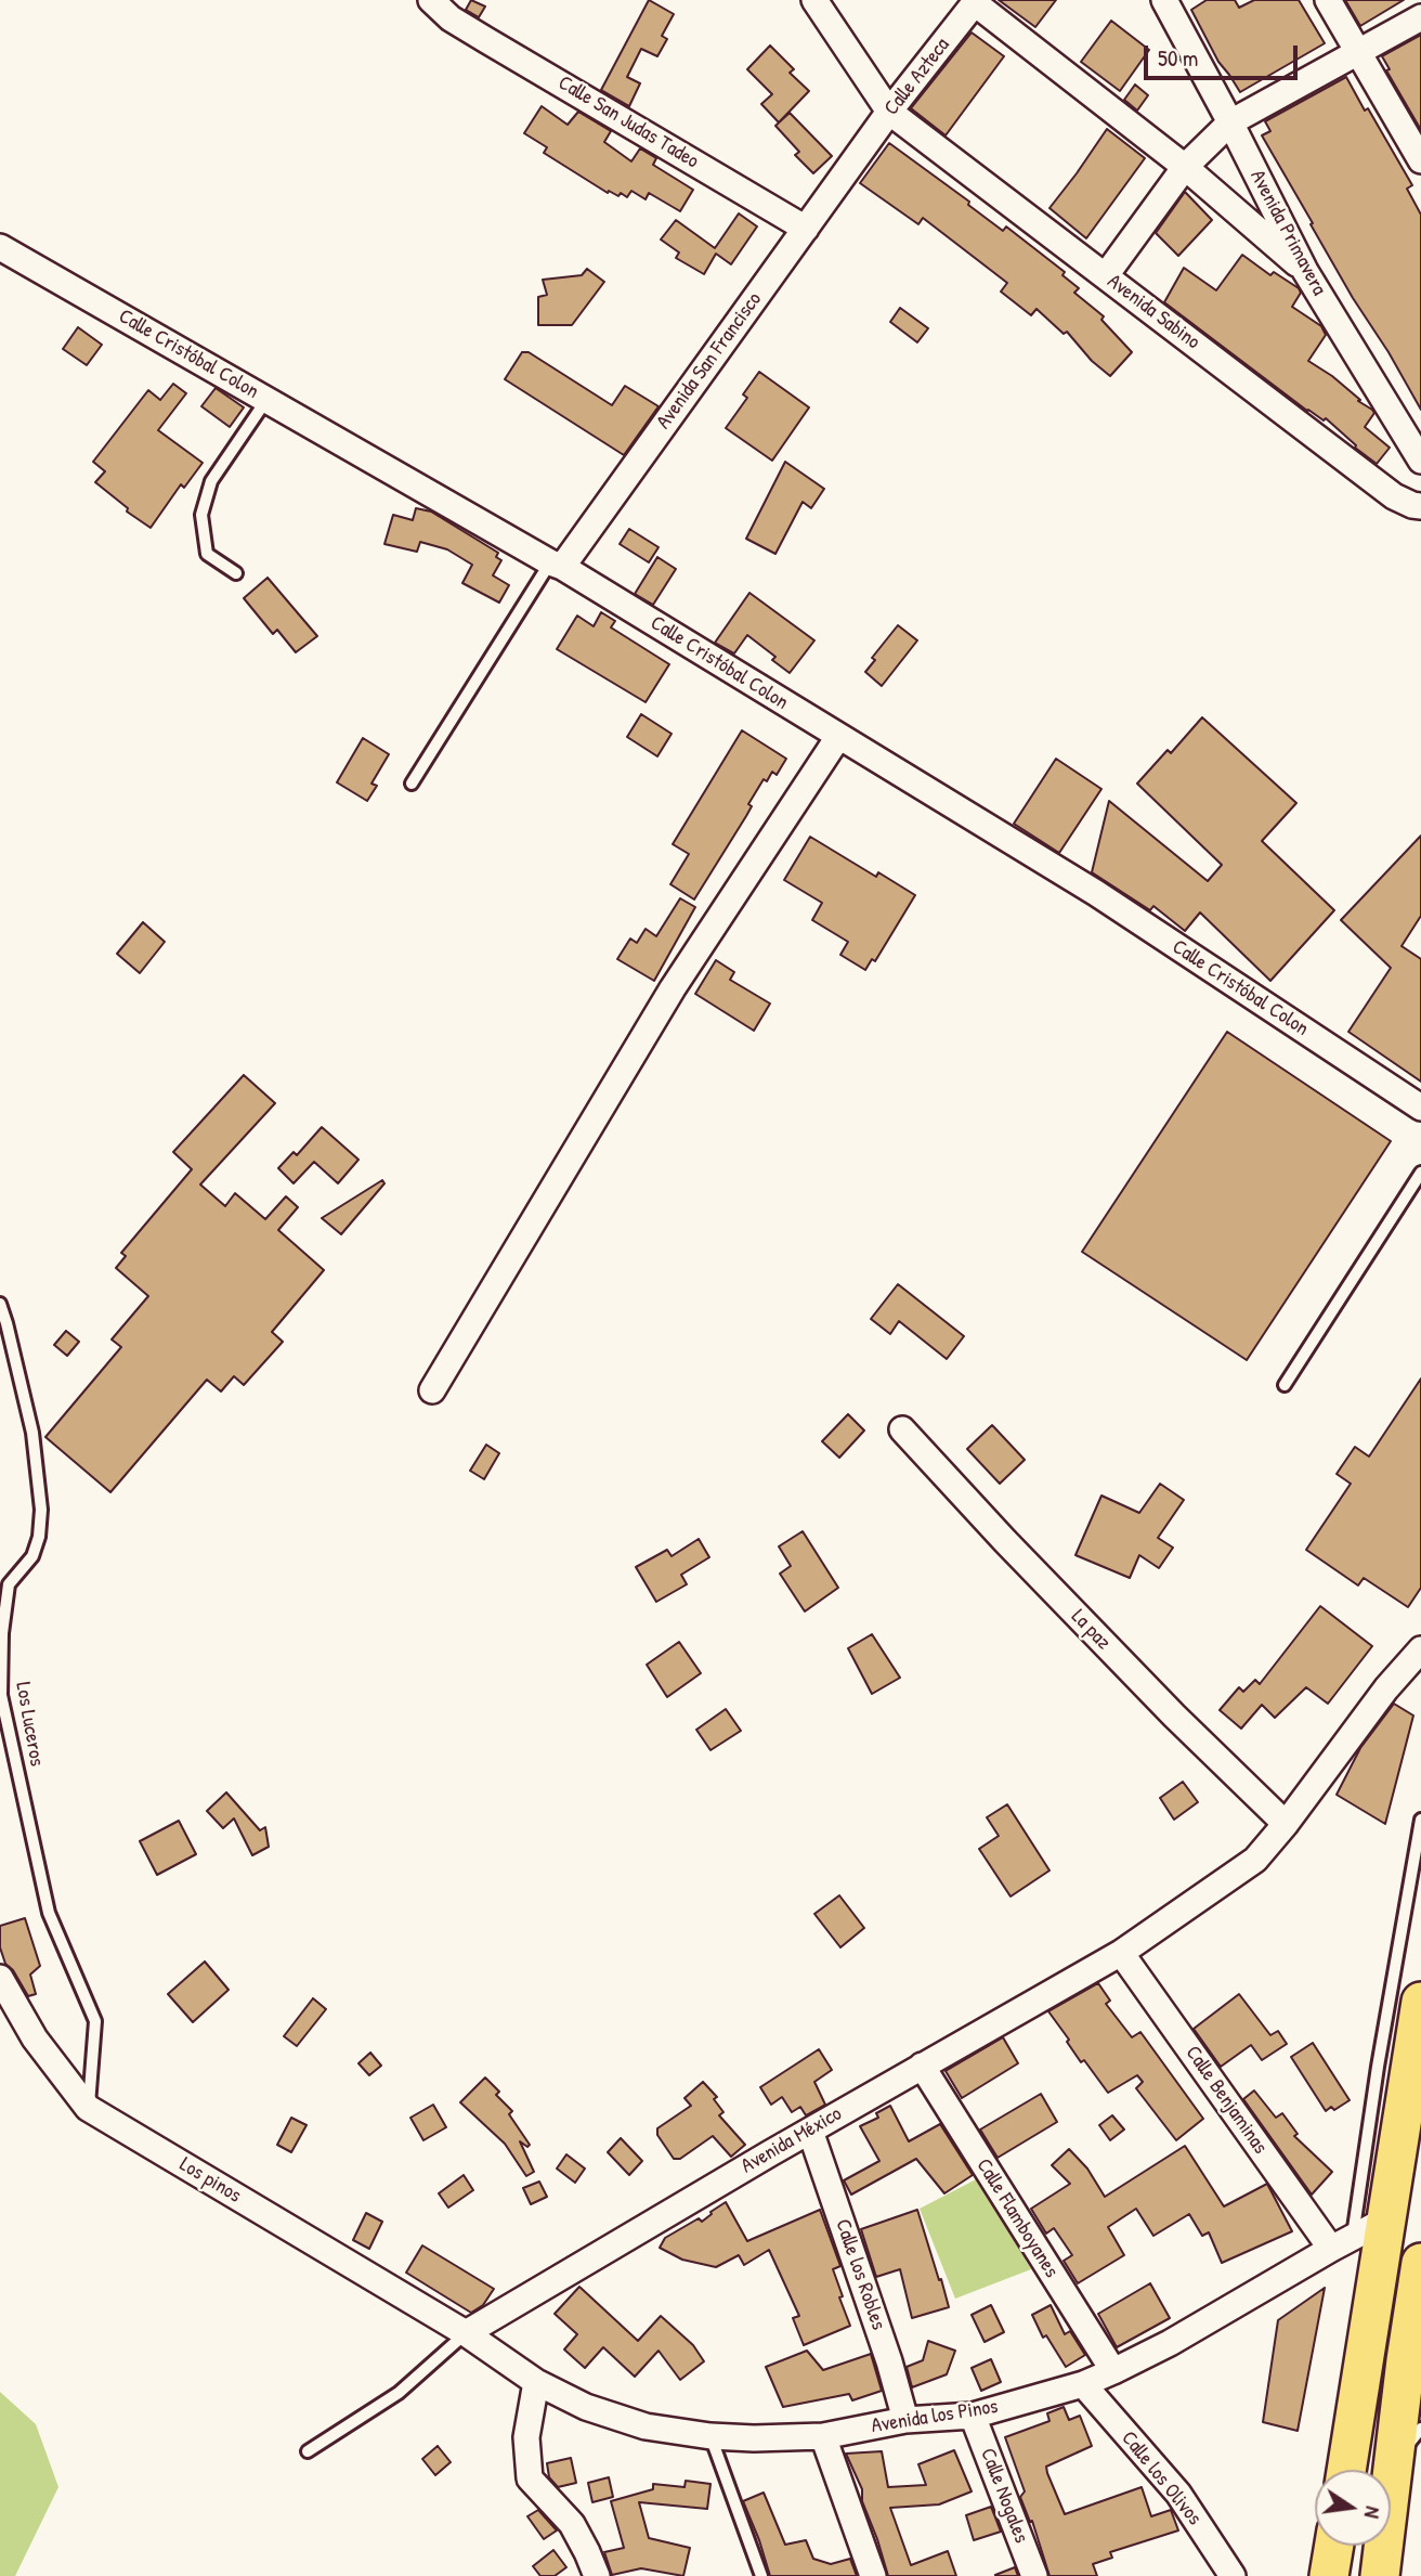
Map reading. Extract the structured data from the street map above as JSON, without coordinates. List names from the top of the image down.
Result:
{
  "streets": {
    "street": [
      "Calle Azteca",
      "Calle San Judas Tadeo",
      "Avenida Primavera",
      "Avenida Sabino",
      "Calle Cristóbal Colon",
      "Avenida San Francisco",
      "La paz",
      "Calle Benjaminas",
      "Avenida México",
      "Los pinos",
      "Calle Flamboyanes",
      "Calle los Robles",
      "Avenida los Pinos",
      "Calle los Olivos",
      "Calle Nogales"
    ],
    "lane": ["Los Luceros"]
  },
  "crossings": [
    ["Calle Azteca", "Avenida Sabino"],
    ["Calle Azteca", "Avenida San Francisco"],
    ["Calle San Judas Tadeo", "Avenida San Francisco"],
    ["Calle Cristóbal Colon", "Avenida San Francisco"],
    ["La paz", "Avenida México"],
    ["Los Luceros", "Los pinos"],
    ["Calle Benjaminas", "Avenida México"],
    ["Calle Benjaminas", "Avenida los Pinos"],
    ["Avenida México", "Los pinos"],
    ["Avenida México", "Calle Flamboyanes"],
    ["Avenida México", "Calle los Robles"],
    ["Avenida México", "Avenida los Pinos"],
    ["Los pinos", "Avenida los Pinos"],
    ["Calle Flamboyanes", "Avenida los Pinos"],
    ["Calle los Robles", "Avenida los Pinos"],
    ["Avenida los Pinos", "Calle los Olivos"],
    ["Avenida los Pinos", "Calle Nogales"]
  ],
  "scale_bar": "50 m",
  "north": "right"
}
